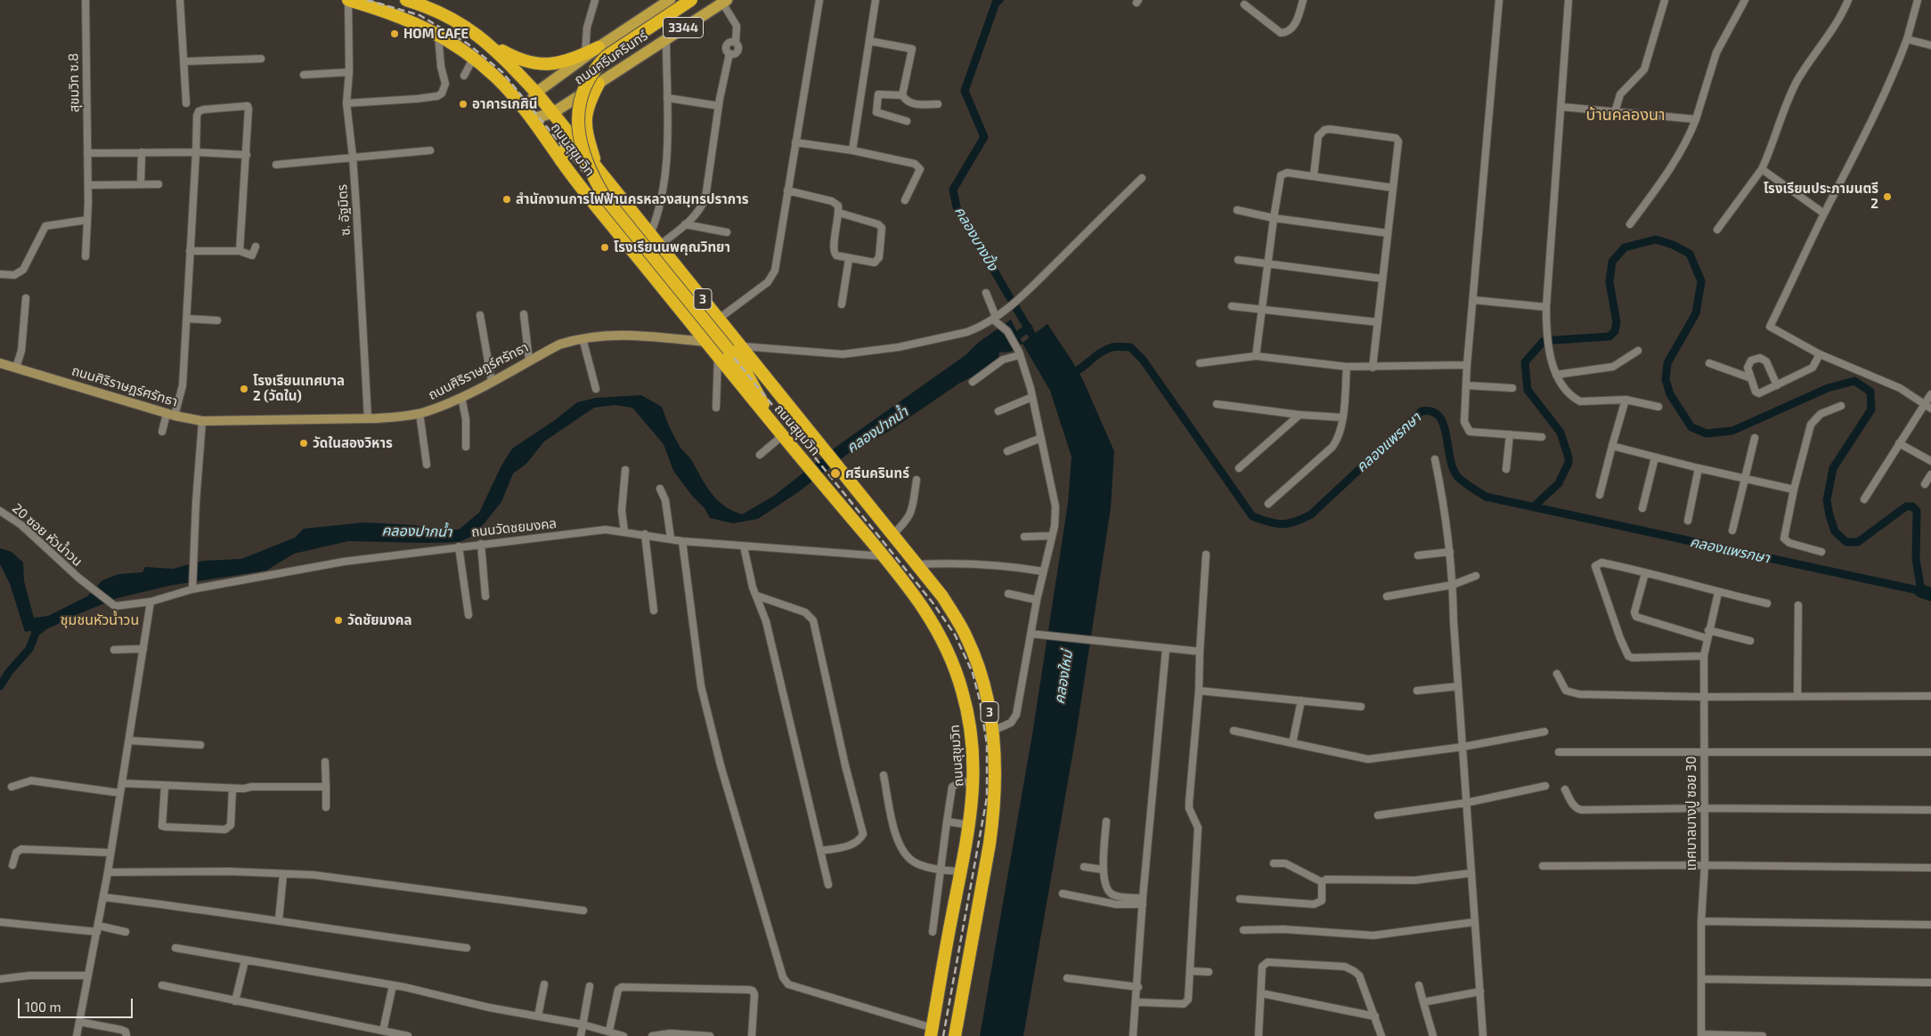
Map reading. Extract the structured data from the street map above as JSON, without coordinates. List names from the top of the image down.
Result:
{
  "streets": {
    "highway": ["ถนนสุขุมวิท", "3"],
    "main road": ["3344", "ถนนศรีนครินทร์"],
    "street": [
      "สุขมวิท ซ.8",
      "ซ. อัฐมิตร",
      "ถนนศิริราษฎร์ศรัทธา",
      "ถนนวัดชยมงคล",
      "20 ซอย หัวน้ำวน",
      "เทศบาลบางปู ซอย 30"
    ]
  },
  "crossings": [
    ["ถนนศรีนครินทร์", "ถนนสุขุมวิท"],
    ["ถนนสุขุมวิท", "ซ. อัฐมิตร"],
    ["ถนนสุขุมวิท", "ถนนศิริราษฎร์ศรัทธา"],
    ["ถนนสุขุมวิท", "ถนนวัดชยมงคล"],
    ["ซ. อัฐมิตร", "ถนนศิริราษฎร์ศรัทธา"],
    ["ถนนวัดชยมงคล", "20 ซอย หัวน้ำวน"]
  ],
  "districts": ["บ้านคลองนา", "ชุมชนหัวน้ำวน"],
  "water": [
    "คลองบางปิ้ง",
    "คลองปากน้ำ",
    "คลองแพรกษา",
    "คลองใหม่"
  ],
  "places": [
    "HOM CAFE",
    "อาคารเกศินี",
    "โรงเรียนประภามนตรี 2",
    "สำนักงานการไฟฟ้านครหลวงสมุทรปราการ",
    "โรงเรียนนพคุณวิทยา",
    "โรงเรียนเทศบาล 2 (วัดใน)",
    "วัดในสองวิหาร",
    "ศรีนครินทร์",
    "วัดชัยมงคล"
  ],
  "scale_bar": "100 m"
}
